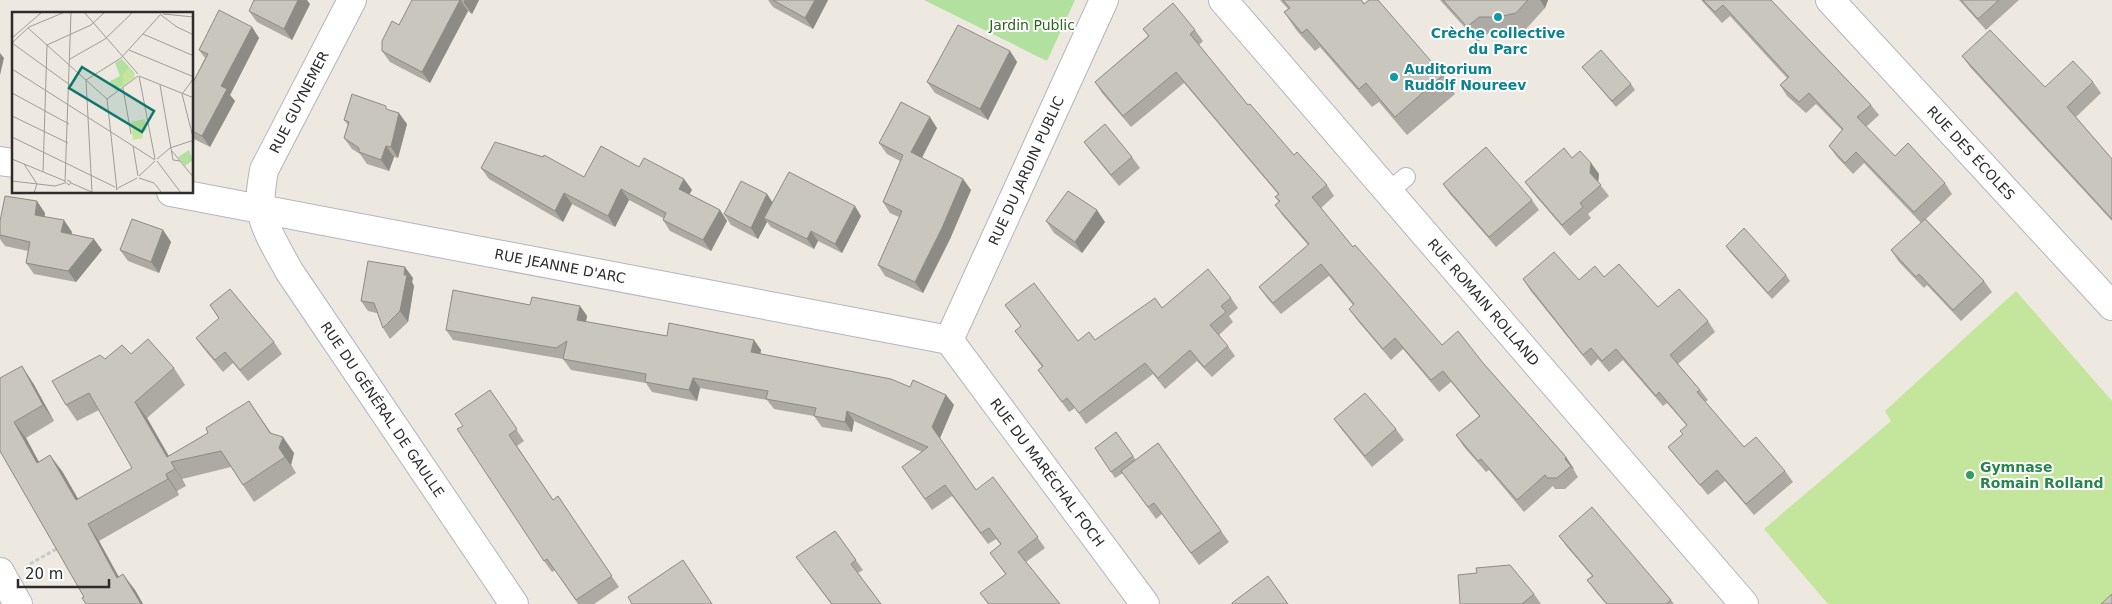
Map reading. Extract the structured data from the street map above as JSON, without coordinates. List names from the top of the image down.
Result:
{
  "streets": {
    "street": [
      "RUE GUYNEMER",
      "RUE DES ÉCOLES",
      "RUE DU JARDIN PUBLIC",
      "RUE JEANNE D'ARC",
      "RUE ROMAIN ROLLAND",
      "RUE DU GÉNÉRAL DE GAULLE",
      "RUE DU MARÉCHAL FOCH"
    ]
  },
  "crossings": [
    ["RUE GUYNEMER", "RUE JEANNE D'ARC"],
    ["RUE GUYNEMER", "RUE DU GÉNÉRAL DE GAULLE"],
    ["RUE DU JARDIN PUBLIC", "RUE JEANNE D'ARC"],
    ["RUE DU JARDIN PUBLIC", "RUE DU MARÉCHAL FOCH"],
    ["RUE JEANNE D'ARC", "RUE DU GÉNÉRAL DE GAULLE"],
    ["RUE JEANNE D'ARC", "RUE DU MARÉCHAL FOCH"]
  ],
  "parks": ["Jardin Public"],
  "places": ["Crèche collective du Parc", "Auditorium Rudolf Noureev", "Gymnase Romain Rolland"],
  "scale_bar": "20 m"
}
